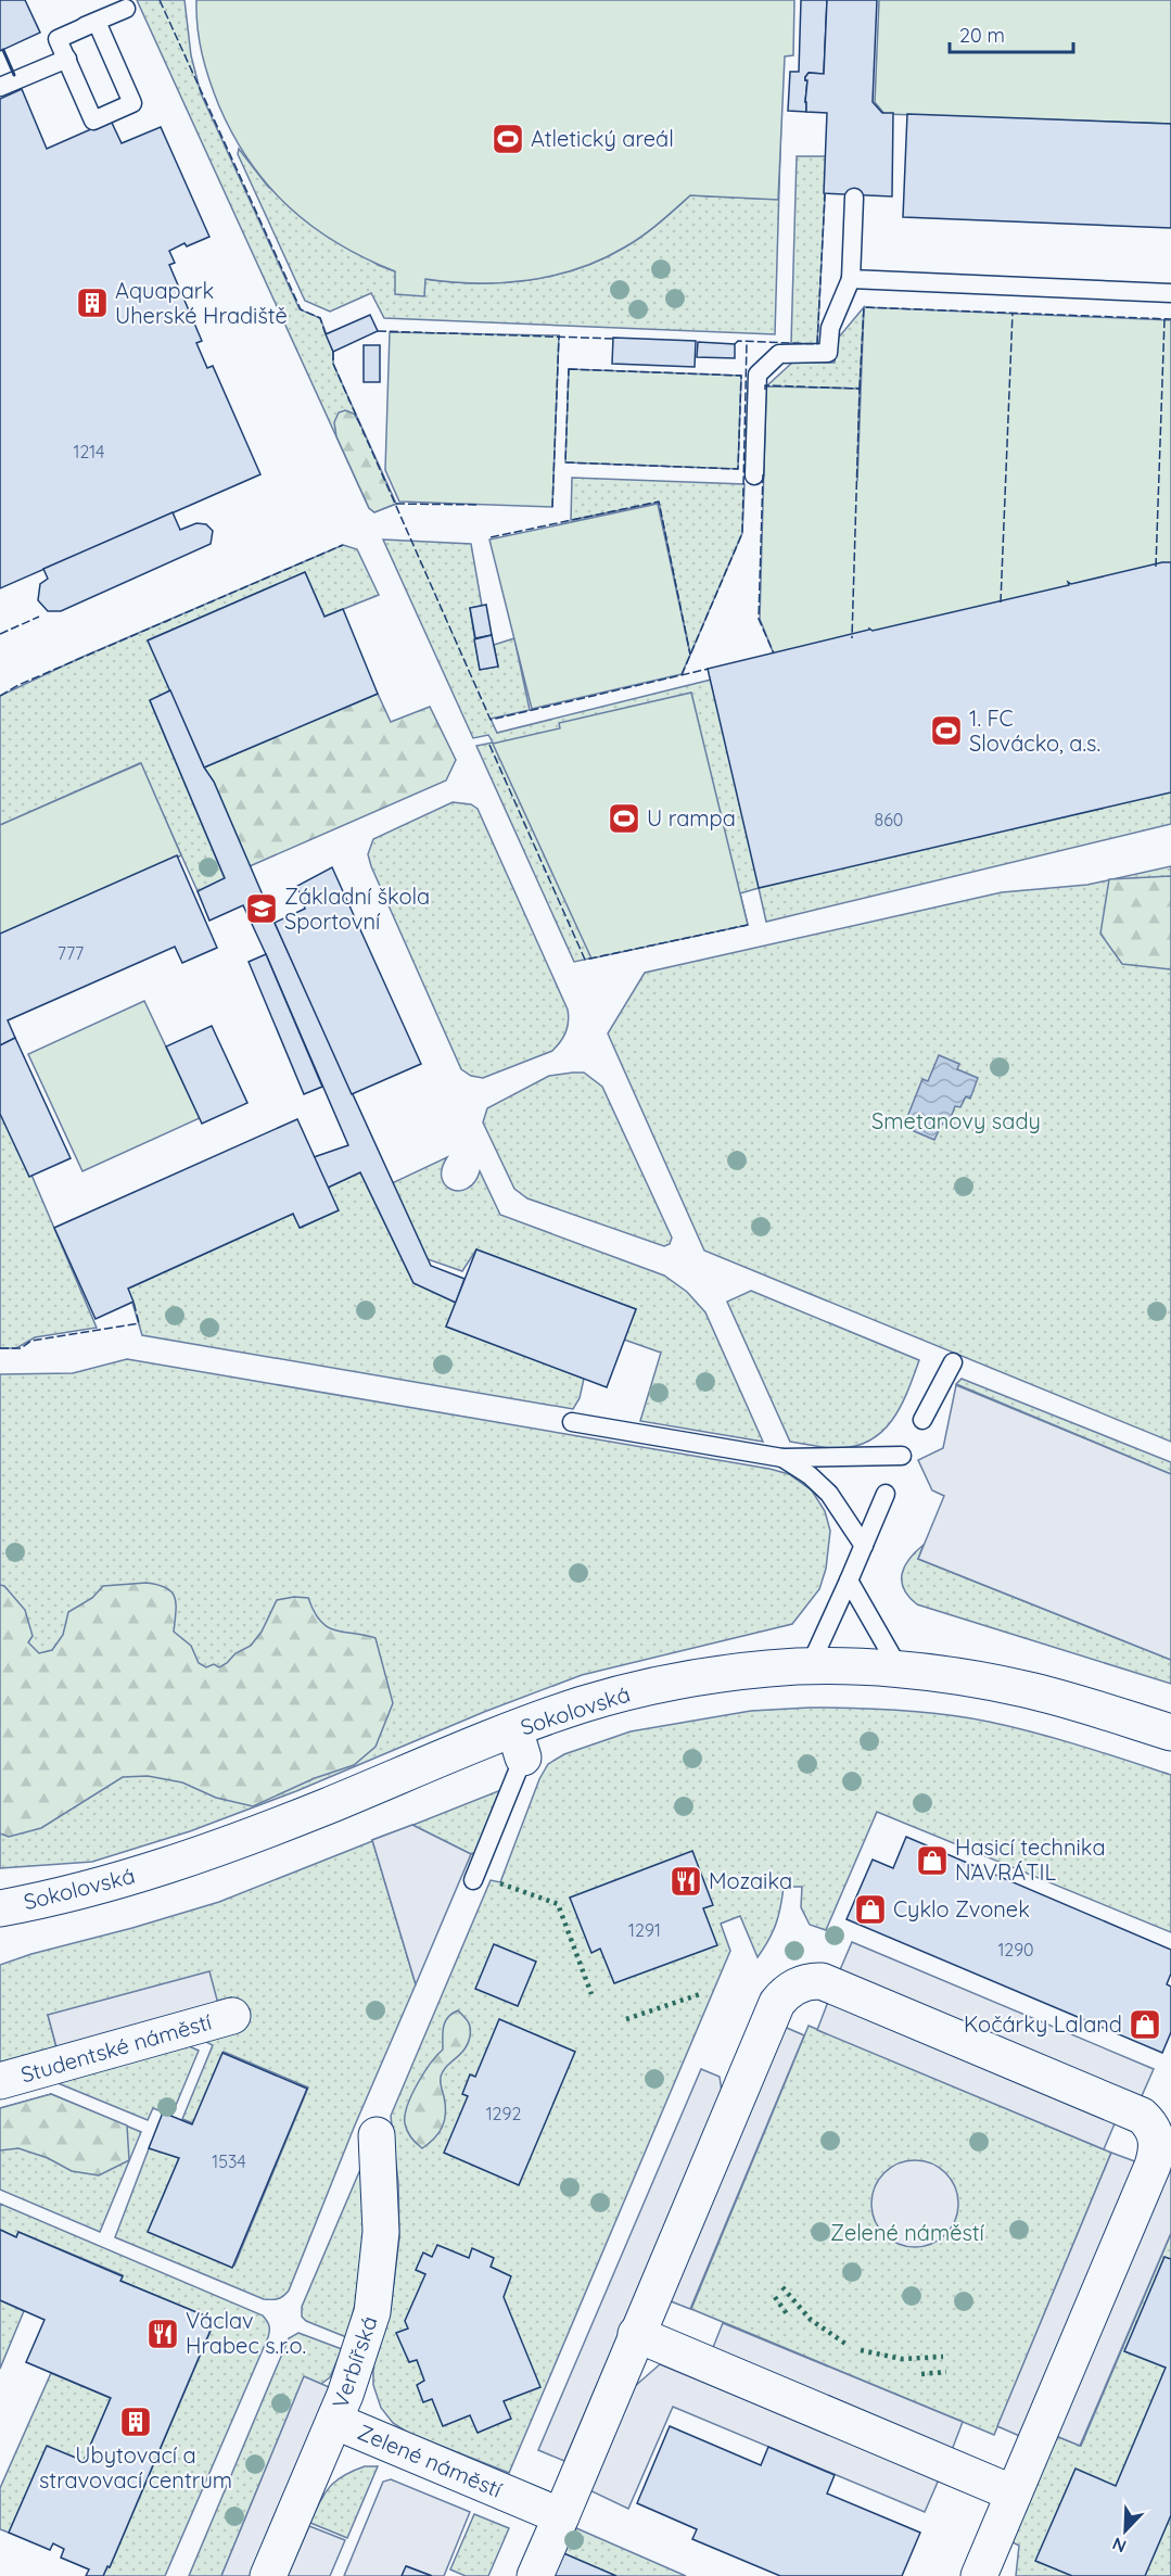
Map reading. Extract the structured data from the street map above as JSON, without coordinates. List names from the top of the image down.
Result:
{
  "streets": {
    "street": [
      "Sokolovská",
      "Studentské náměstí",
      "Verbířská",
      "Zelené náměstí"
    ]
  },
  "crossings": [
    ["Verbířská", "Zelené náměstí"]
  ],
  "parks": ["Smetanovy sady", "Zelené náměstí"],
  "places": {
    "sports": ["Atletický areál", "1. FC Slovácko, a.s.", "U rampa"],
    "building": ["Aquapark Uherské Hradiště", "Ubytovací a stravovací centrum"],
    "school or university": ["Základní škola Sportovní"],
    "shop": ["Hasicí technika NAVRÁTIL", "Cyklo Zvonek", "Kočárky Laland"],
    "restaurant": ["Mozaika", "Václav Hrabec s.r.o."]
  },
  "house_numbers": [
    "1214",
    "860",
    "777",
    "1291",
    "1290",
    "1292",
    "1534"
  ],
  "scale_bar": "20 m",
  "north": "bottom left"
}
